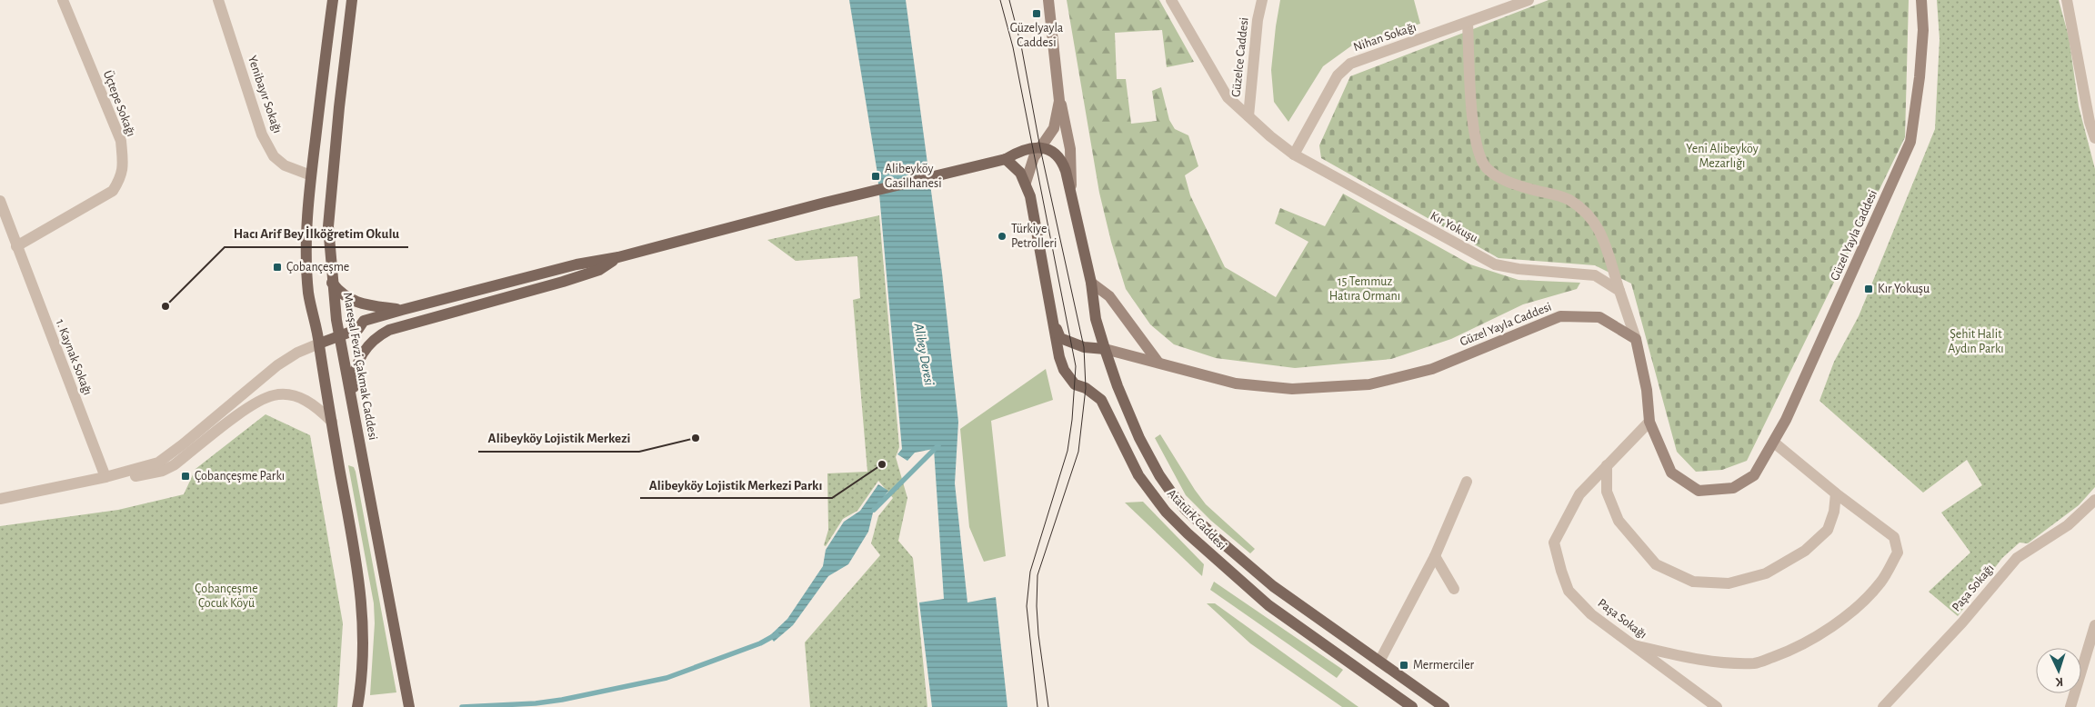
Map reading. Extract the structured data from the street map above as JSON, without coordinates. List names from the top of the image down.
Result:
{
  "streets": {
    "main road": ["Güzel Yayla Caddesi", "Mareşal Fevzi Çakmak Caddesi", "Atatürk Caddesi"],
    "street": [
      "Nihan Sokağı",
      "Güzelce Caddesi",
      "Yenibayır Sokağı",
      "Üçtepe Sokağı",
      "Kır Yokuşu",
      "1. Kaynak Sokağı",
      "Paşa Sokağı"
    ]
  },
  "crossings": [
    ["Nihan Sokağı", "Kır Yokuşu"],
    ["Güzelce Caddesi", "Kır Yokuşu"],
    ["Üçtepe Sokağı", "1. Kaynak Sokağı"],
    ["Güzel Yayla Caddesi", "Atatürk Caddesi"],
    ["Güzel Yayla Caddesi", "Paşa Sokağı"]
  ],
  "water": ["Alibey Deresi"],
  "parks": [
    "Yeni Alibeyköy Mezarlığı",
    "15 Temmuz Hatıra Ormanı",
    "Şehit Halit Aydın Parkı",
    "Çobançeşme Çocuk Köyü"
  ],
  "places": {
    "transit": [
      "Güzelyayla Caddesi",
      "Alibeyköy Gasilhanesi",
      "Çobançeşme",
      "Kır Yokuşu",
      "Çobançeşme Parkı",
      "Mermerciler"
    ],
    "other": [
      "Türkiye Petrolleri",
      "Hacı Arif Bey İlköğretim Okulu",
      "Alibeyköy Lojistik Merkezi",
      "Alibeyköy Lojistik Merkezi Parkı"
    ]
  },
  "north": "bottom"
}
